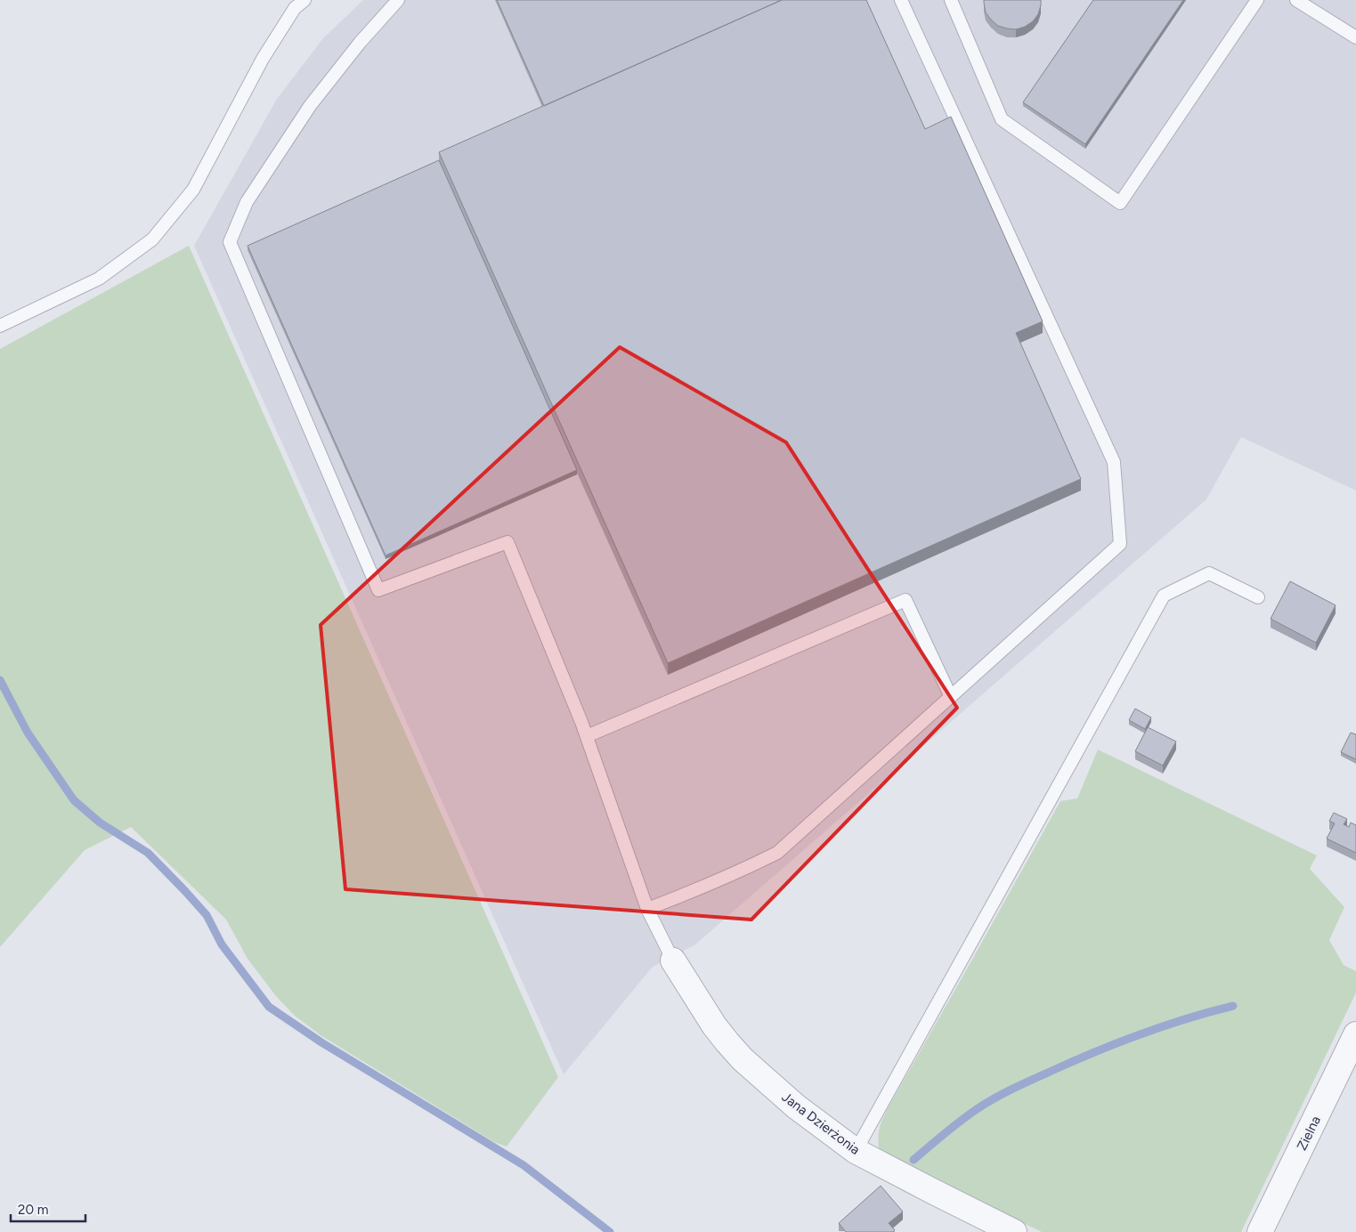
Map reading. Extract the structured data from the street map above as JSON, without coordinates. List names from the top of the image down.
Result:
{
  "streets": {
    "street": ["Jana Dzierżonia", "Zielna"]
  },
  "scale_bar": "20 m"
}
